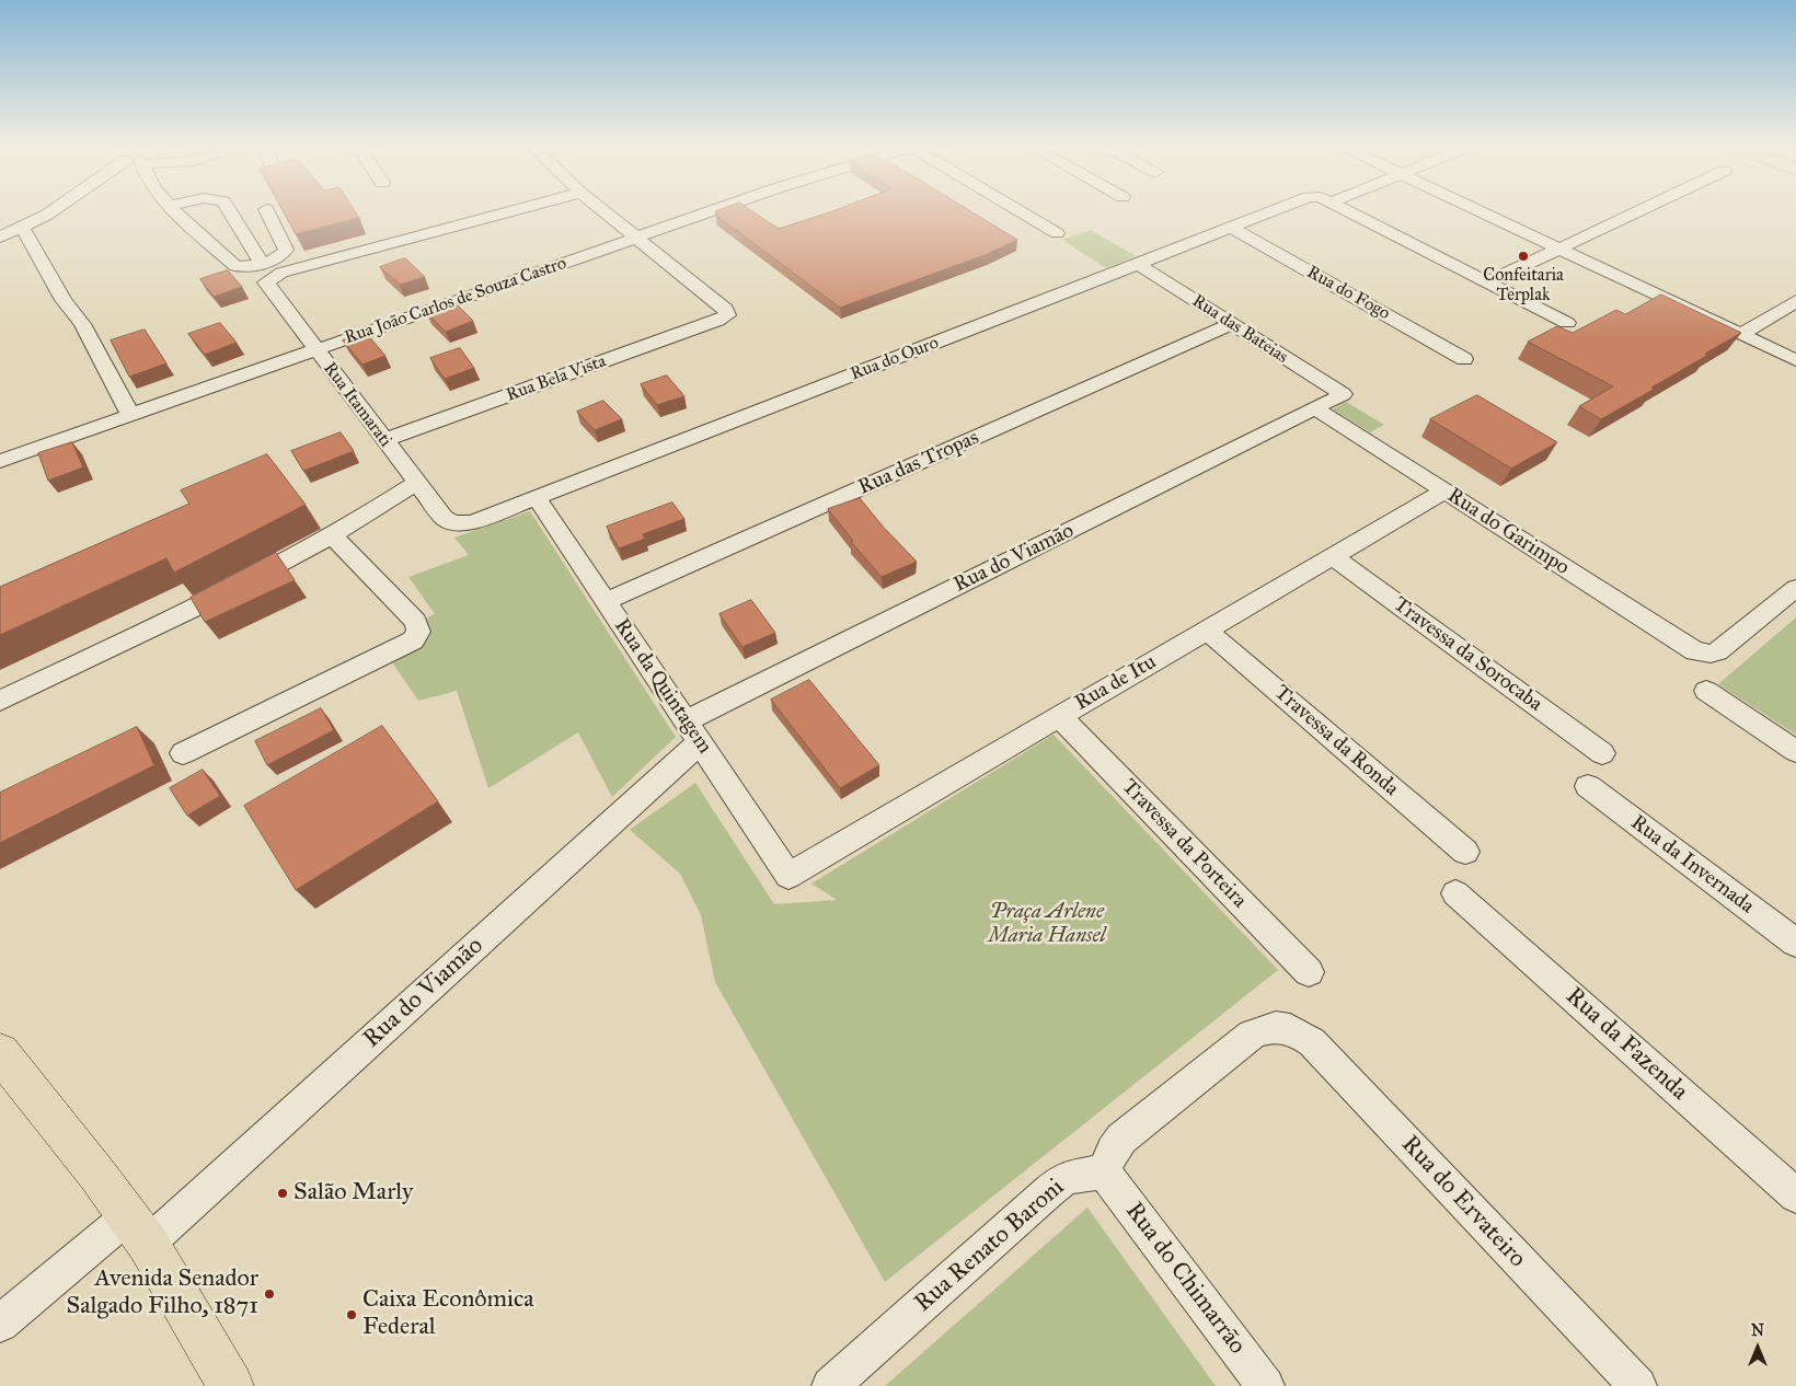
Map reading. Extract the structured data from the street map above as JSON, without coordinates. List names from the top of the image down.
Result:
{
  "streets": {
    "street": [
      "Rua do Fogo",
      "Rua João Carlos de Souza Castro",
      "Rua das Bateias",
      "Rua do Ouro",
      "Rua Bela Vista",
      "Rua Itamarati",
      "Rua das Tropas",
      "Rua do Garimpo",
      "Rua do Viamão",
      "Travessa da Sorocaba",
      "Rua de Itu",
      "Rua da Quintagem",
      "Travessa da Ronda",
      "Travessa da Porteira",
      "Rua da Invernada",
      "Rua da Fazenda",
      "Rua do Ervateiro",
      "Rua Renato Baroni",
      "Rua do Chimarrão"
    ]
  },
  "crossings": [
    ["Rua do Fogo", "Rua do Ouro"],
    ["Rua João Carlos de Souza Castro", "Rua Bela Vista"],
    ["Rua João Carlos de Souza Castro", "Rua Itamarati"],
    ["Rua das Bateias", "Rua do Ouro"],
    ["Rua das Bateias", "Rua das Tropas"],
    ["Rua das Bateias", "Rua do Viamão"],
    ["Rua do Ouro", "Rua Itamarati"],
    ["Rua do Ouro", "Rua da Quintagem"],
    ["Rua Bela Vista", "Rua Itamarati"],
    ["Rua das Tropas", "Rua da Quintagem"],
    ["Rua do Garimpo", "Rua do Viamão"],
    ["Rua do Garimpo", "Rua de Itu"],
    ["Rua do Viamão", "Rua da Quintagem"],
    ["Travessa da Sorocaba", "Rua de Itu"],
    ["Rua de Itu", "Rua da Quintagem"],
    ["Rua de Itu", "Travessa da Ronda"],
    ["Rua de Itu", "Travessa da Porteira"],
    ["Rua do Ervateiro", "Rua Renato Baroni"],
    ["Rua do Ervateiro", "Rua do Chimarrão"],
    ["Rua Renato Baroni", "Rua do Chimarrão"]
  ],
  "parks": ["Praça Arlene Maria Hansel"],
  "places": [
    "Confeitaria Terplak",
    "Salão Marly",
    "Avenida Senador Salgado Filho, 1871",
    "Caixa Econômica Federal"
  ],
  "north": "top"
}
